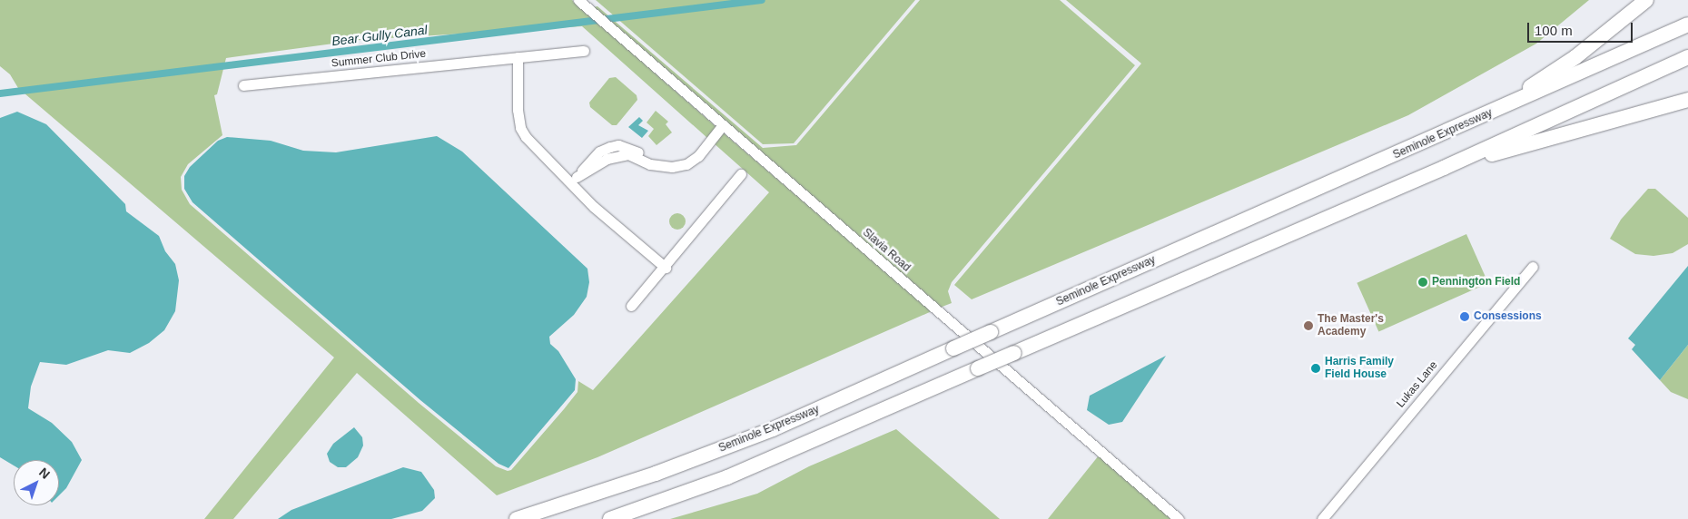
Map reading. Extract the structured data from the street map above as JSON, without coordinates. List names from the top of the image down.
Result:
{
  "streets": {
    "highway": ["Seminole Expressway"],
    "street": ["Summer Club Drive", "Slavia Road", "Lukas Lane"]
  },
  "water": ["Bear Gully Canal"],
  "places": [
    "Pennington Field",
    "Consessions",
    "The Master's Academy",
    "Harris Family Field House"
  ],
  "scale_bar": "100 m",
  "north": "top right"
}
